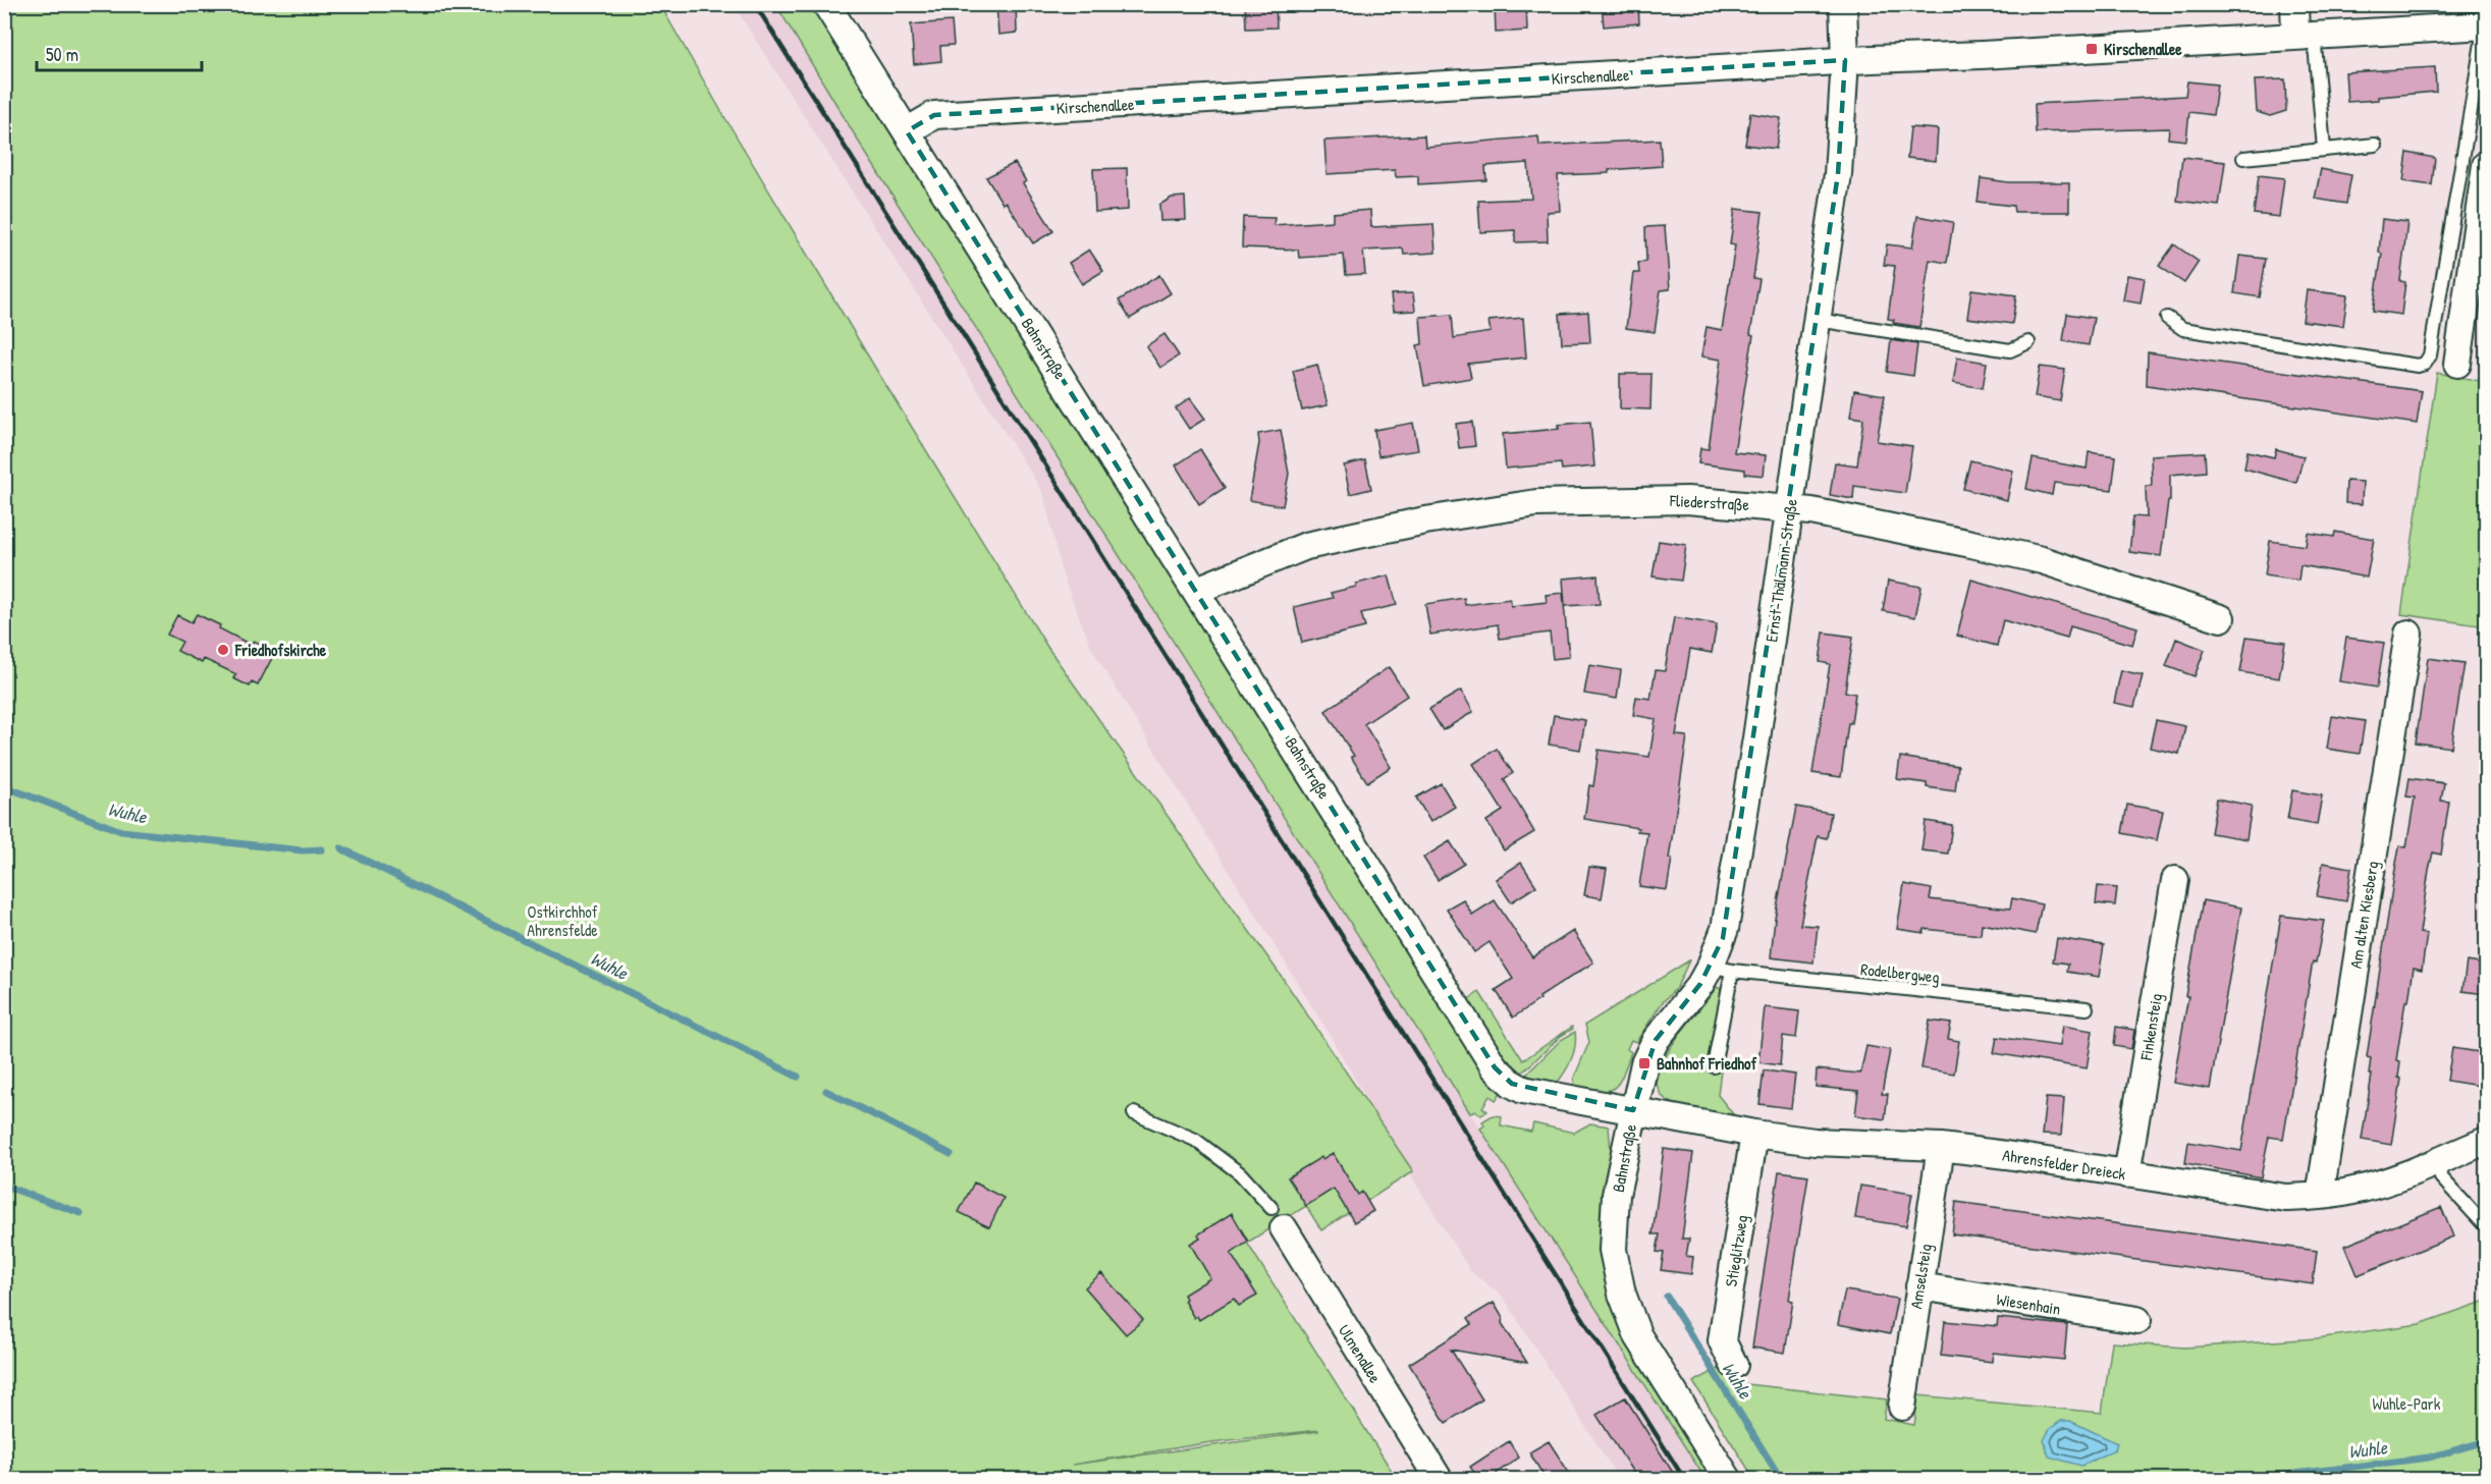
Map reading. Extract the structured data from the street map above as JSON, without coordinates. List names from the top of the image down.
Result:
{
  "streets": {
    "street": [
      "Kirschenallee",
      "Bahnstraße",
      "Fliederstraße",
      "Ernst-Thälmann-Straße",
      "Am alten Kiesberg",
      "Finkensteig",
      "Ahrensfelder Dreieck",
      "Stieglitzweg",
      "Amselsteig",
      "Wiesenhain",
      "Ulmenallee"
    ],
    "lane": ["Rodelbergweg"]
  },
  "crossings": [
    ["Kirschenallee", "Bahnstraße"],
    ["Kirschenallee", "Ernst-Thälmann-Straße"],
    ["Bahnstraße", "Fliederstraße"],
    ["Bahnstraße", "Ernst-Thälmann-Straße"],
    ["Bahnstraße", "Ahrensfelder Dreieck"],
    ["Fliederstraße", "Ernst-Thälmann-Straße"],
    ["Ernst-Thälmann-Straße", "Rodelbergweg"],
    ["Ernst-Thälmann-Straße", "Ahrensfelder Dreieck"],
    ["Am alten Kiesberg", "Ahrensfelder Dreieck"],
    ["Finkensteig", "Ahrensfelder Dreieck"],
    ["Ahrensfelder Dreieck", "Stieglitzweg"],
    ["Ahrensfelder Dreieck", "Amselsteig"],
    ["Amselsteig", "Wiesenhain"]
  ],
  "water": ["Wuhle"],
  "parks": ["Ostkirchhof Ahrensfelde", "Wuhle-Park"],
  "places": {
    "transit": ["Kirschenallee", "Bahnhof Friedhof"],
    "other": ["Friedhofskirche"]
  },
  "scale_bar": "50 m"
}
